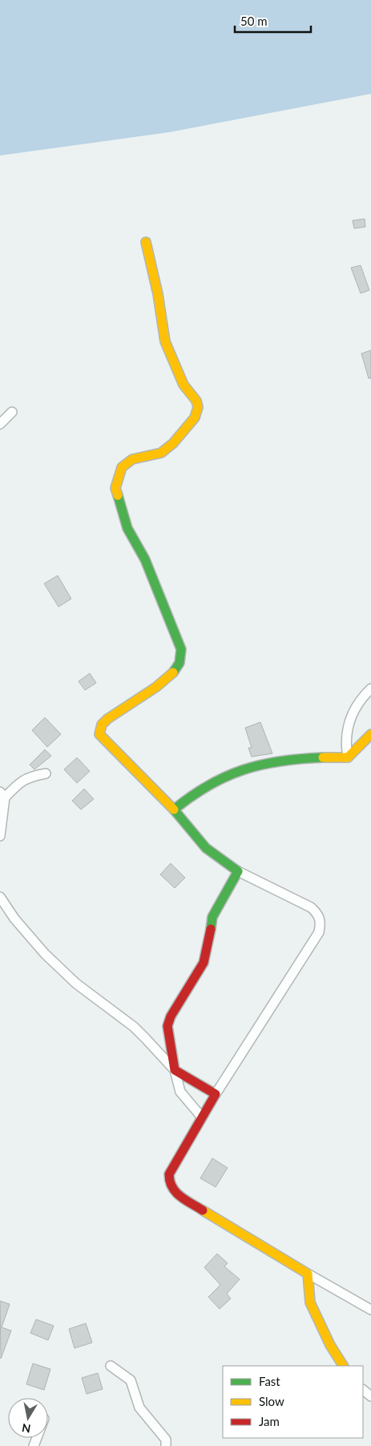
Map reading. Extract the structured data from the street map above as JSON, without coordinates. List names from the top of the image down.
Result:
{
  "legend": ["Fast", "Slow", "Jam"],
  "scale_bar": "50 m",
  "north": "bottom"
}
